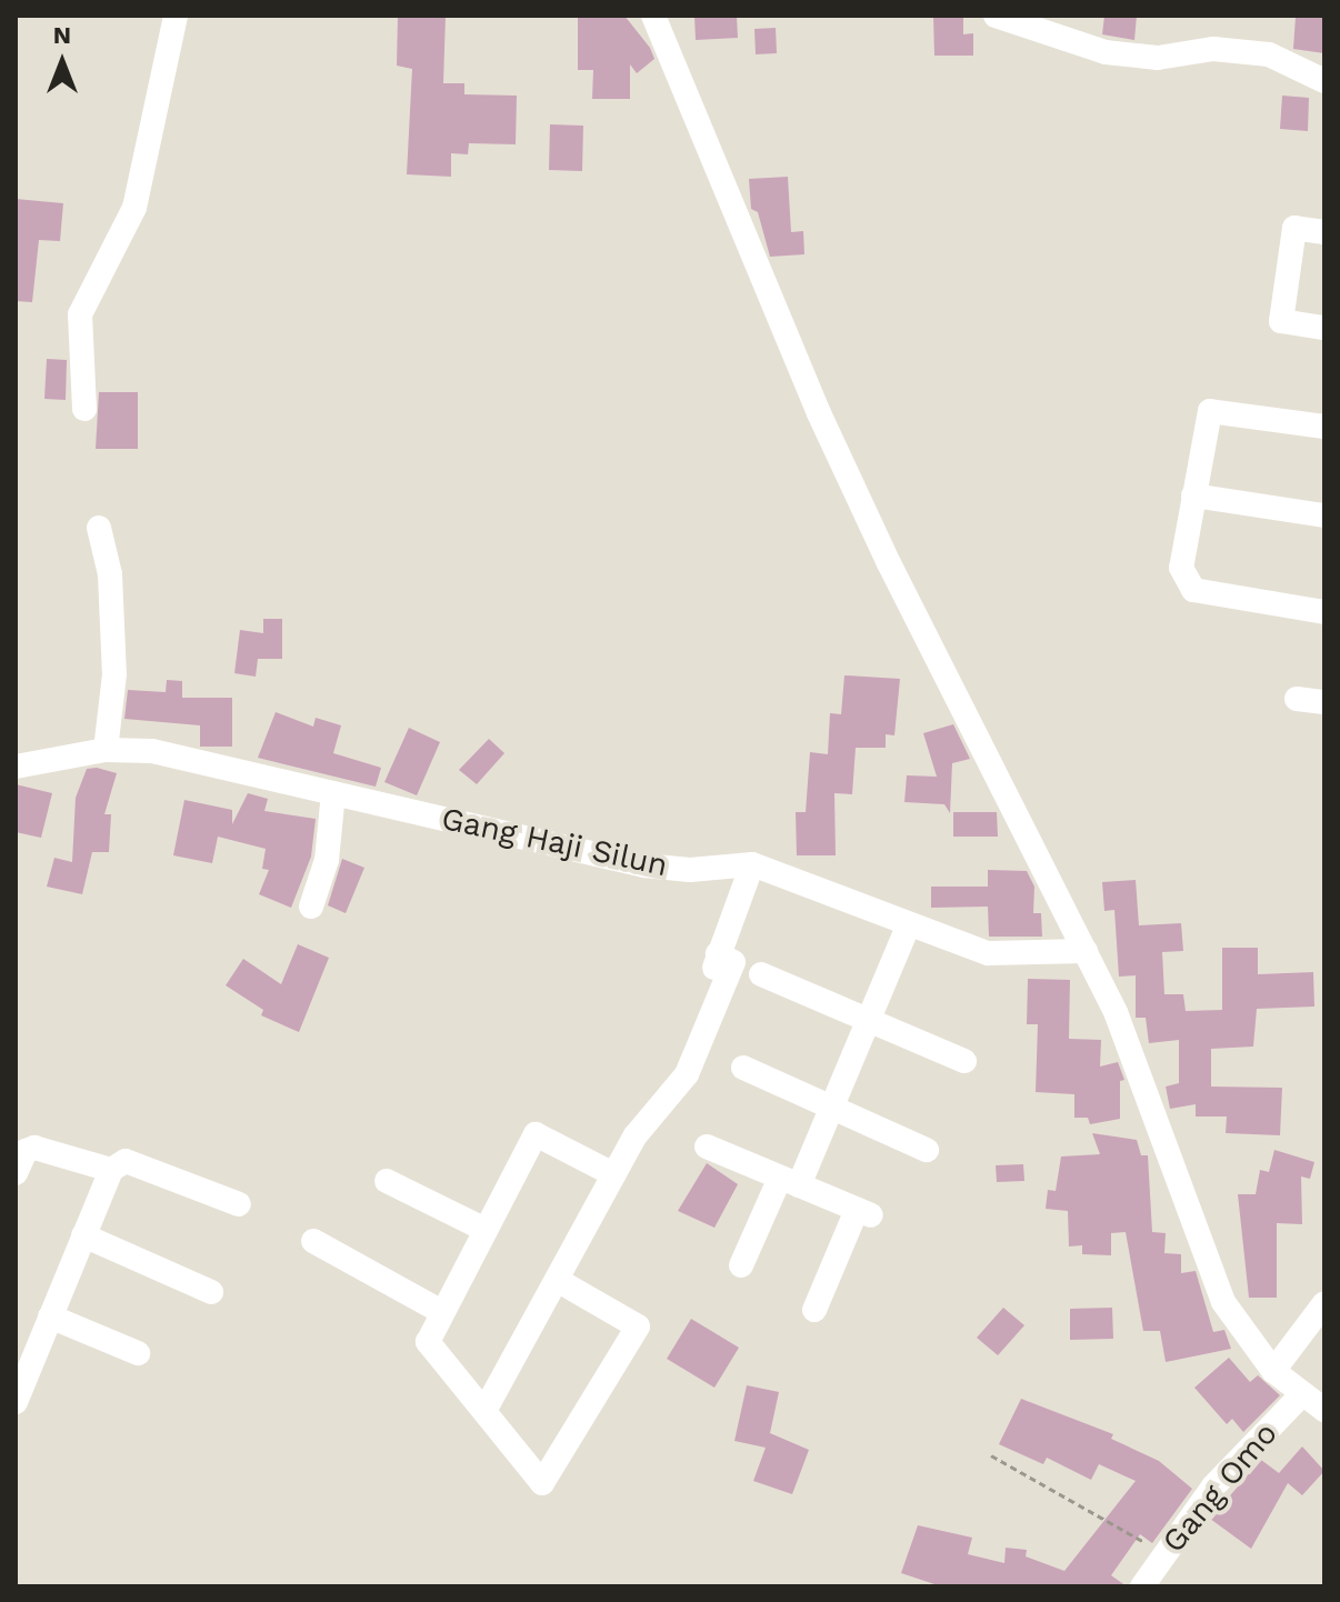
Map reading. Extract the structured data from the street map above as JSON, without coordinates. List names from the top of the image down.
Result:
{
  "streets": {
    "street": ["Gang Haji Silun", "Gang Omo"]
  },
  "north": "top"
}
